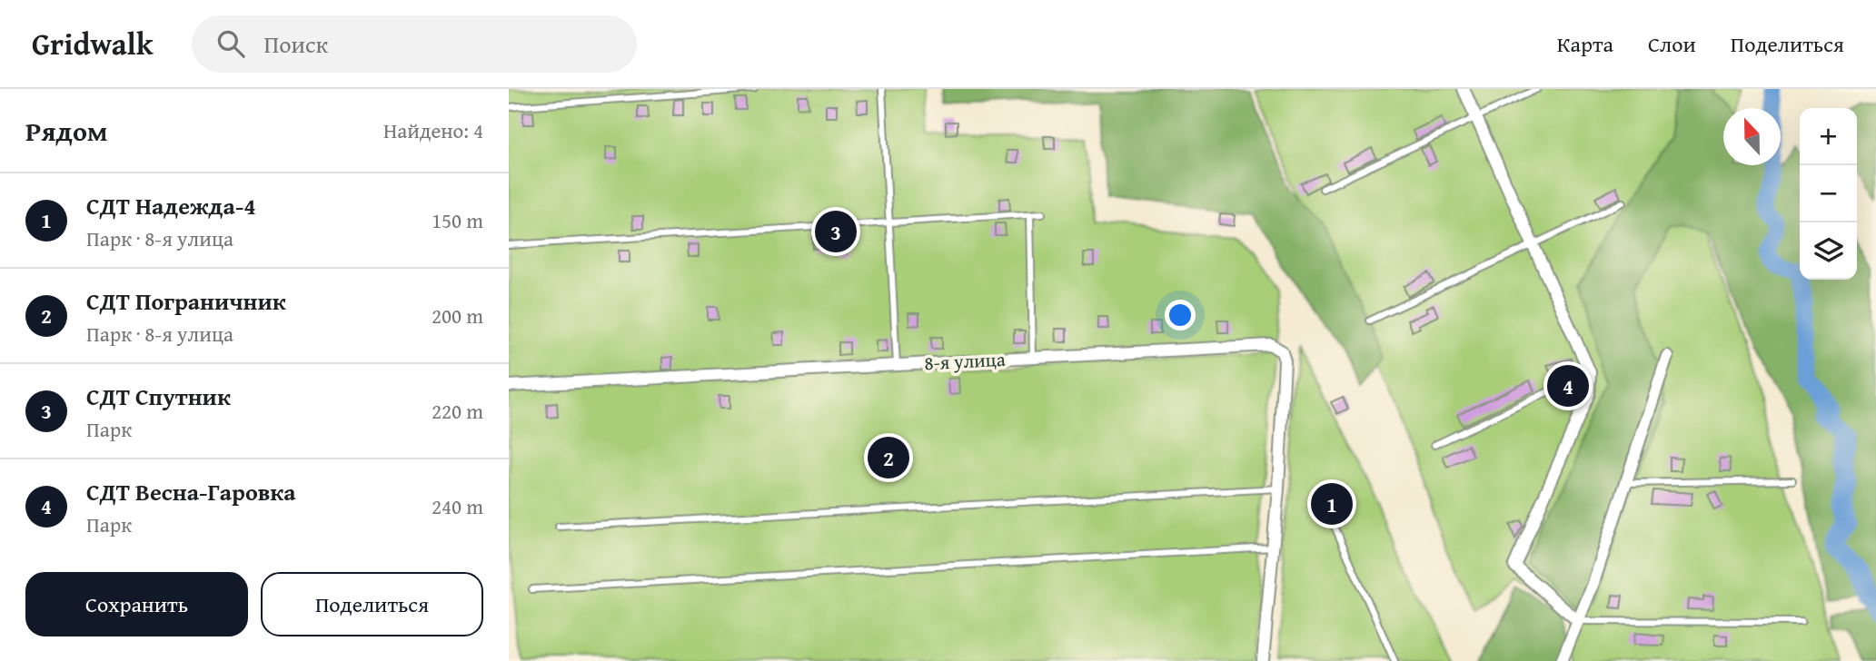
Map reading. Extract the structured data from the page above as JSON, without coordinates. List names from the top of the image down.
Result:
{
  "streets": {
    "street": ["8-я улица"]
  },
  "north": "top",
  "page": {
    "header": "Gridwalk",
    "search": "Поиск",
    "nav": ["Карта", "Слои", "Поделиться"],
    "heading": ["Рядом", "Найдено: 4"],
    "map_buttons": ["+", "−"],
    "list": [
      {
        "mark": "1",
        "name": "СДТ Надежда-4",
        "note": "Парк · 8-я улица",
        "value": "150 m"
      },
      {
        "mark": "2",
        "name": "СДТ Пограничник",
        "note": "Парк · 8-я улица",
        "value": "200 m"
      },
      {
        "mark": "3",
        "name": "СДТ Спутник",
        "note": "Парк",
        "value": "220 m"
      },
      {
        "mark": "4",
        "name": "СДТ Весна-Гаровка",
        "note": "Парк",
        "value": "240 m"
      }
    ],
    "pins": [
      "3",
      "4",
      "2",
      "1"
    ],
    "buttons": ["Сохранить", "Поделиться"]
  }
}
